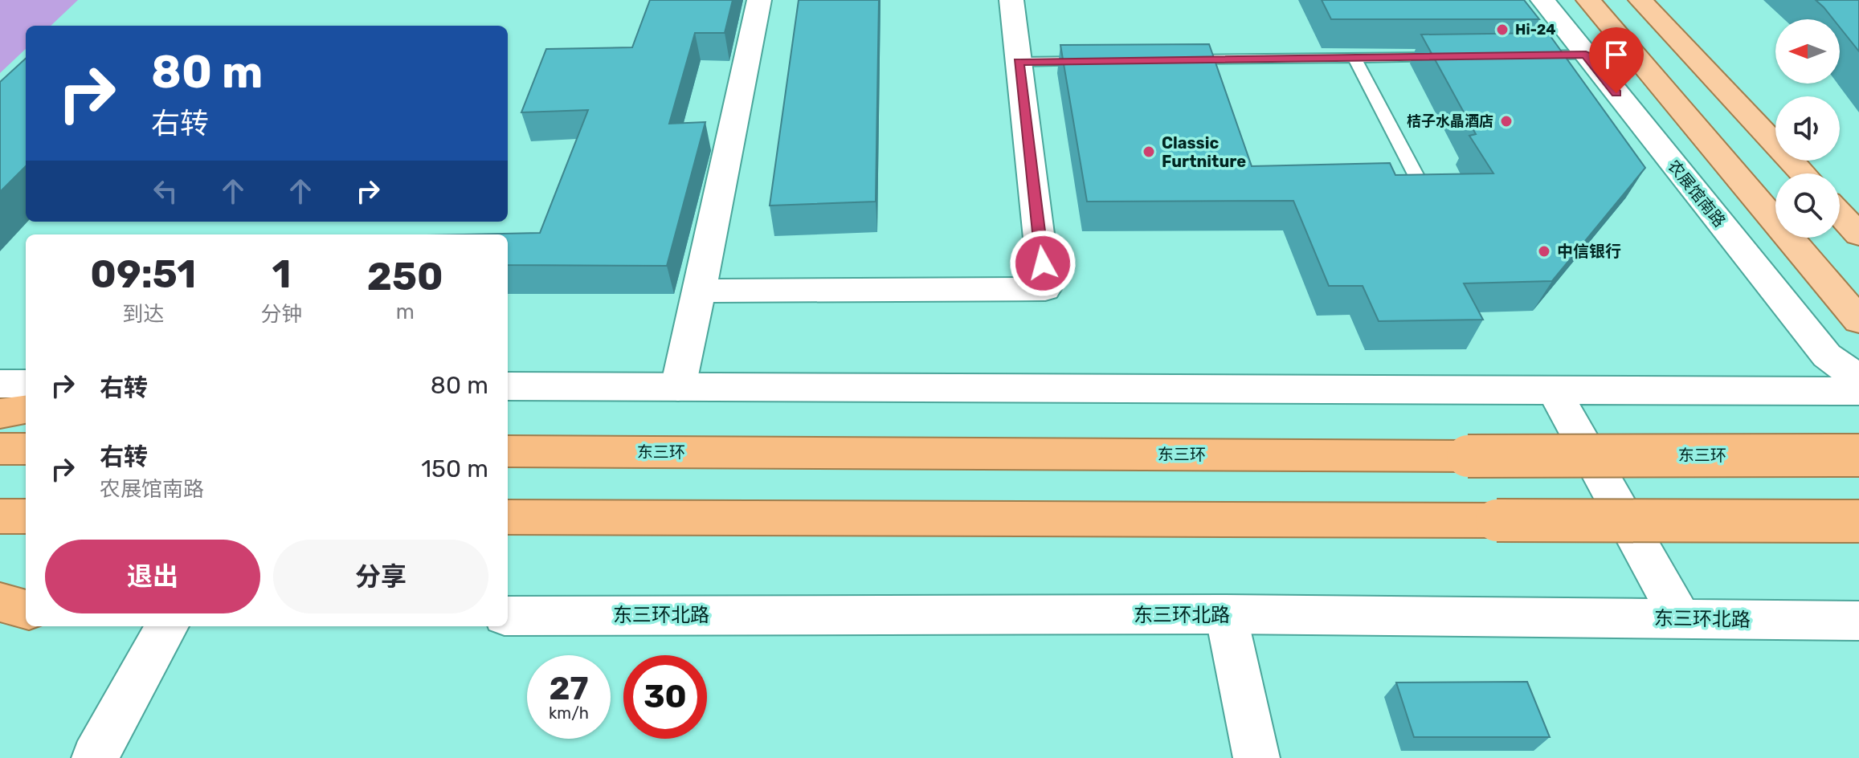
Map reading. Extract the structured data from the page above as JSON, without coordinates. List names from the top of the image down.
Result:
{
  "streets": {
    "highway": ["东三环"],
    "street": ["农展馆南路", "东三环北路"]
  },
  "places": [
    "Hi-24",
    "桔子水晶酒店",
    "Classic Furtniture",
    "中信银行"
  ],
  "north": "left",
  "page": {
    "turn": ["80 m", "右转"],
    "eta": [
      "09:51",
      "到达",
      "1",
      "分钟",
      "250",
      "m"
    ],
    "list": [
      {
        "name": "右转",
        "value": "80 m"
      },
      {
        "name": "右转",
        "note": "农展馆南路",
        "value": "150 m"
      }
    ],
    "buttons": ["退出", "分享"],
    "speed": "27 km/h",
    "limit": "30"
  }
}
